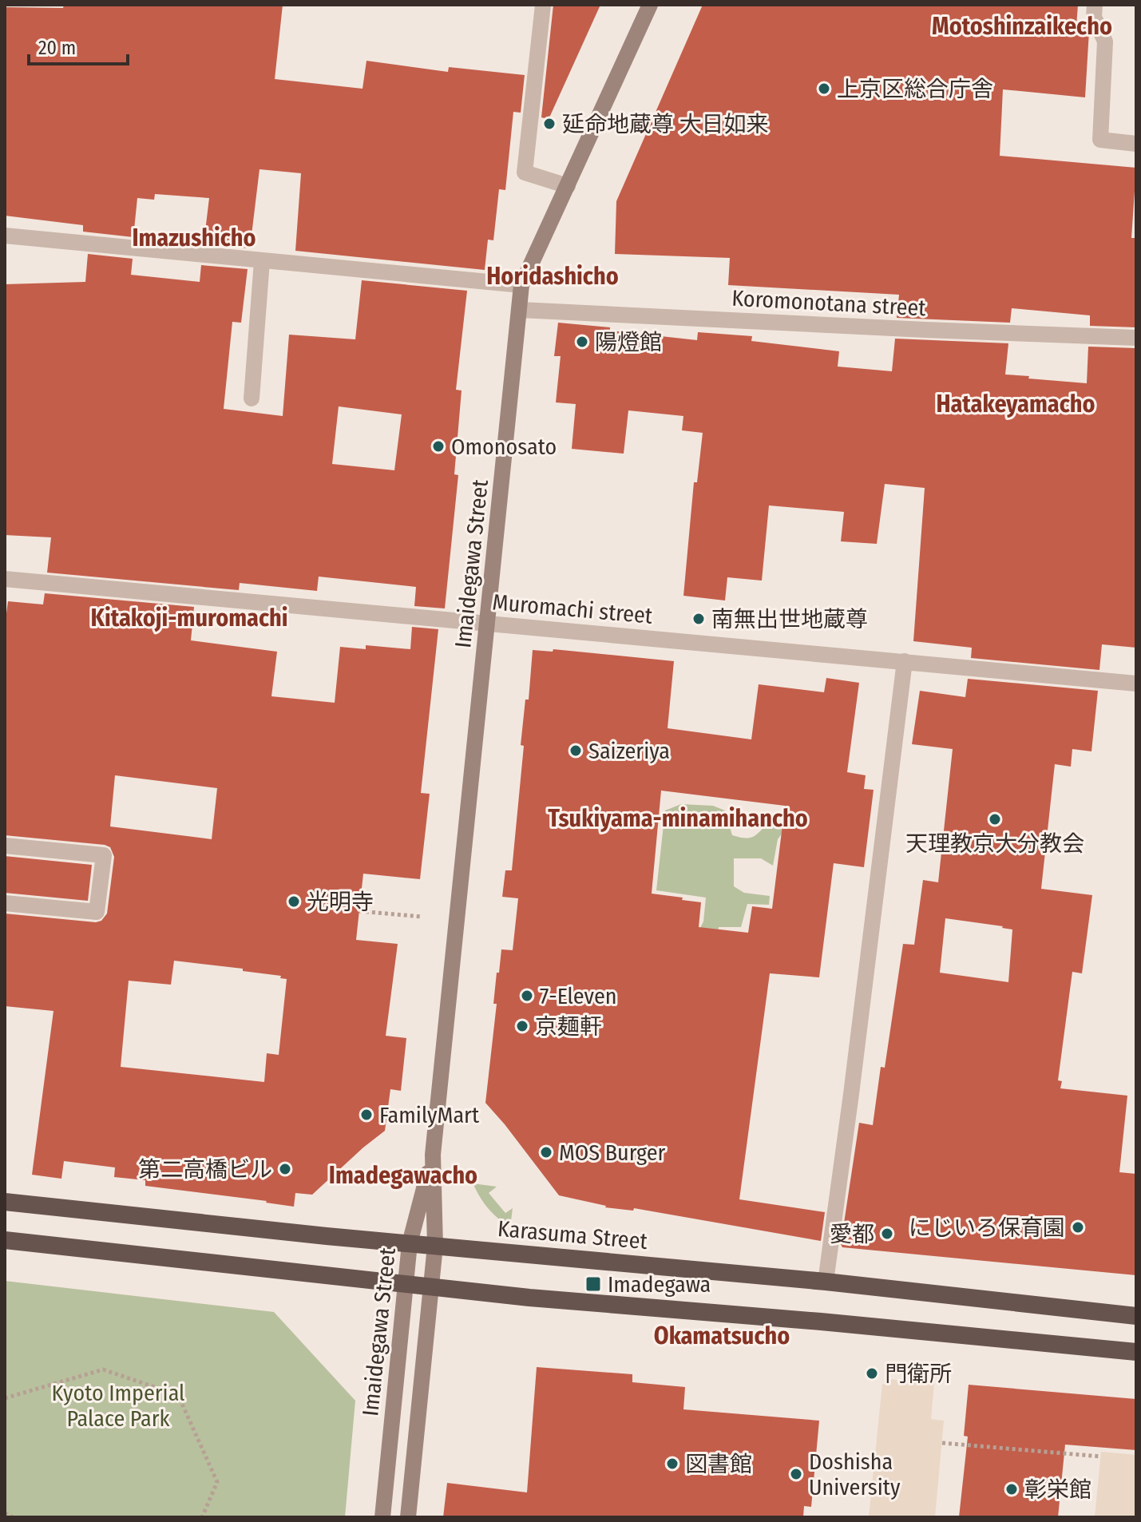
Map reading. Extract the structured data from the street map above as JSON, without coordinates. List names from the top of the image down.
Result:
{
  "streets": {
    "highway": ["Karasuma Street"],
    "main road": ["Imaidegawa Street"],
    "street": ["Koromonotana street", "Muromachi street"]
  },
  "crossings": [
    ["Koromonotana street", "Imaidegawa Street"],
    ["Imaidegawa Street", "Muromachi street"],
    ["Imaidegawa Street", "Karasuma Street"]
  ],
  "districts": [
    "Motoshinzaikecho",
    "Imazushicho",
    "Horidashicho",
    "Hatakeyamacho",
    "Kitakoji-muromachi",
    "Tsukiyama-minamihancho",
    "Imadegawacho",
    "Okamatsucho"
  ],
  "parks": ["Kyoto Imperial Palace Park"],
  "places": {
    "other": [
      "上京区総合庁舎",
      "延命地蔵尊 大日如来",
      "陽燈館",
      "Omonosato",
      "南無出世地蔵尊",
      "Saizeriya",
      "天理教京大分教会",
      "光明寺",
      "7-Eleven",
      "京麺軒",
      "FamilyMart",
      "MOS Burger",
      "第二高橋ビル",
      "にじいろ保育園",
      "愛都",
      "門衛所",
      "図書館",
      "Doshisha University",
      "彰栄館"
    ],
    "transit": ["Imadegawa"]
  },
  "scale_bar": "20 m"
}
